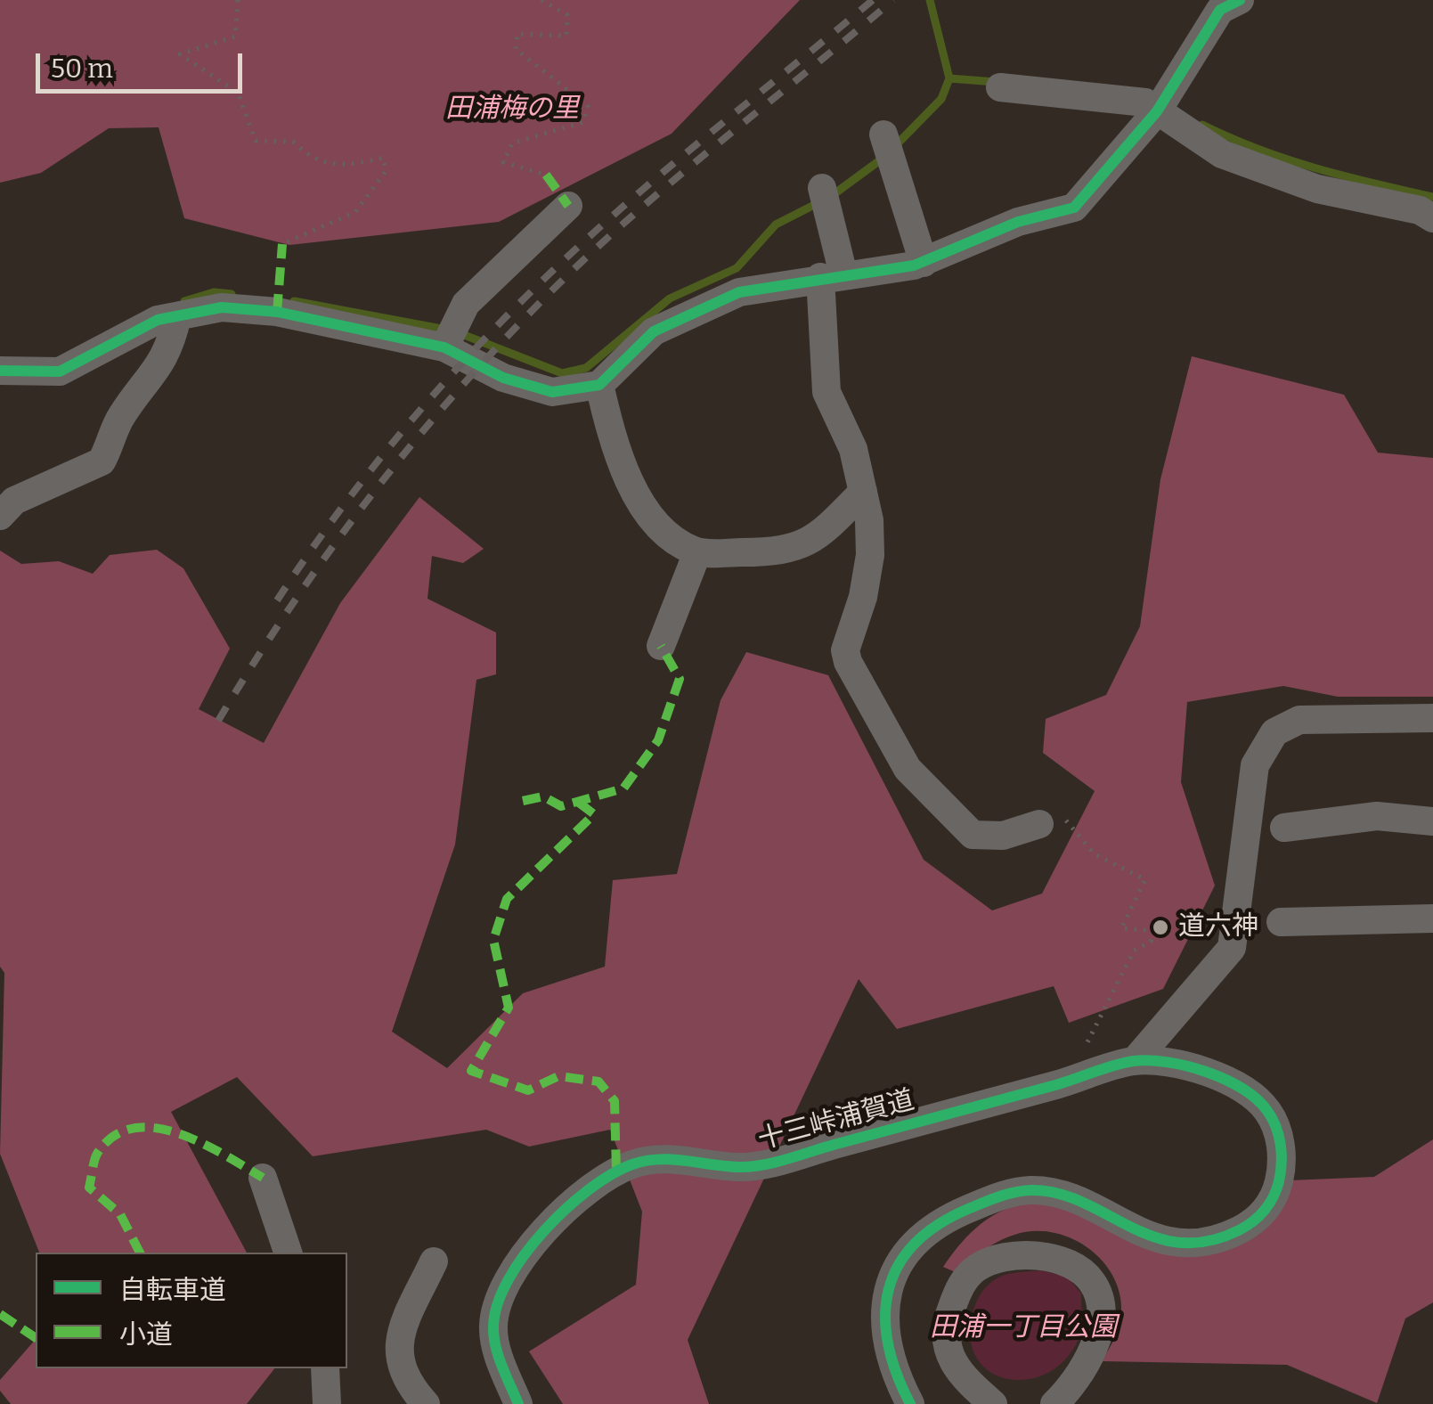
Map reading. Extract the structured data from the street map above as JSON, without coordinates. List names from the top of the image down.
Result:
{
  "streets": {
    "street": ["十三峠浦賀道"]
  },
  "parks": ["田浦梅の里", "田浦一丁目公園"],
  "places": ["道六神"],
  "legend": ["自転車道", "小道"],
  "scale_bar": "50 m"
}
